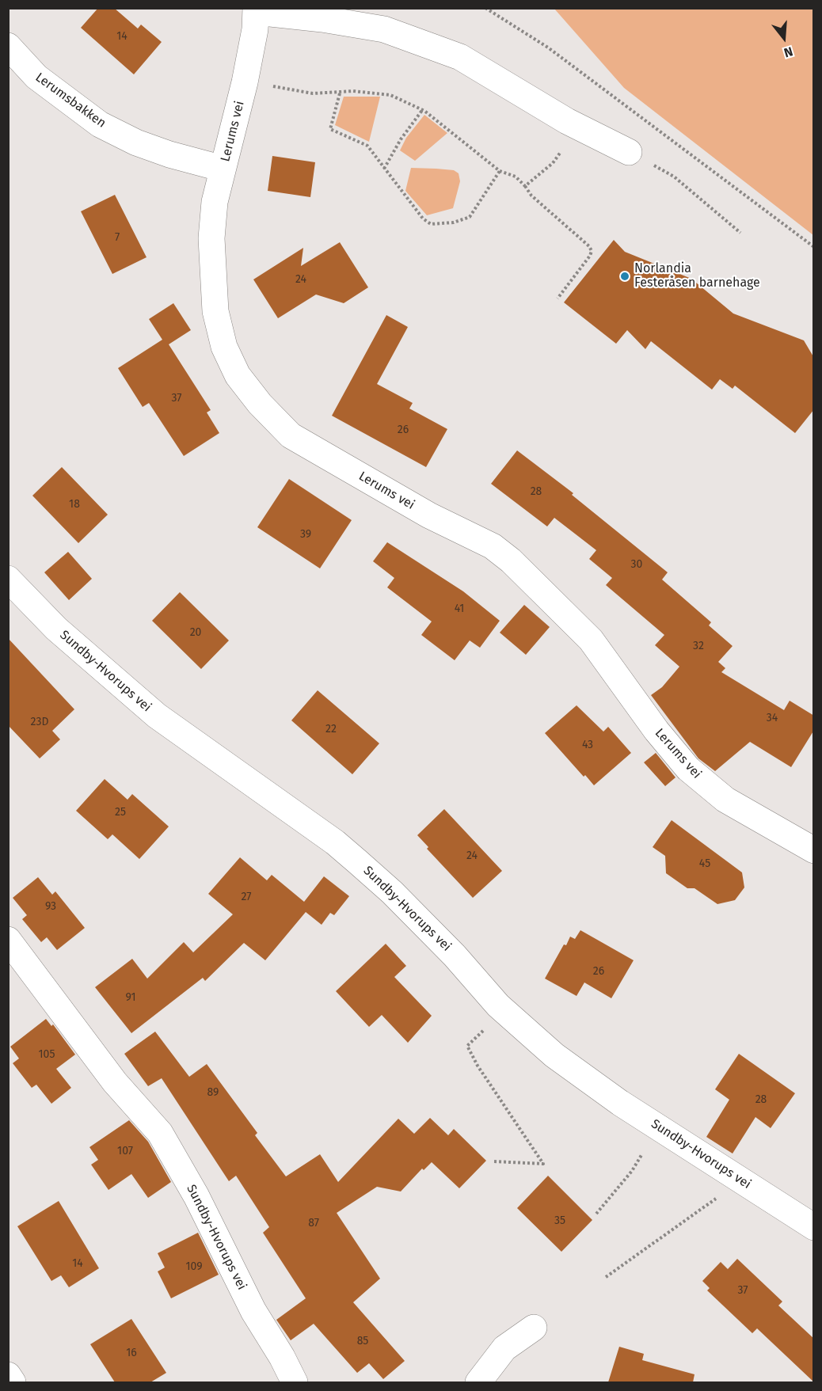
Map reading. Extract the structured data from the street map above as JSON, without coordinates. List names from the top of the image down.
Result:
{
  "streets": {
    "street": ["Lerumsbakken", "Lerums vei", "Sundby-Hvorups vei"]
  },
  "crossings": [
    ["Lerumsbakken", "Lerums vei"]
  ],
  "places": ["Norlandia Festeråsen barnehage"],
  "house_numbers": [
    "14",
    "7",
    "24",
    "37",
    "26",
    "28",
    "18",
    "39",
    "30",
    "41",
    "20",
    "32",
    "34",
    "23D",
    "22",
    "43",
    "25",
    "24",
    "45",
    "27",
    "93",
    "26",
    "91",
    "105",
    "89",
    "28",
    "107",
    "35",
    "87",
    "14",
    "109",
    "37",
    "85",
    "16"
  ],
  "north": "bottom"
}
